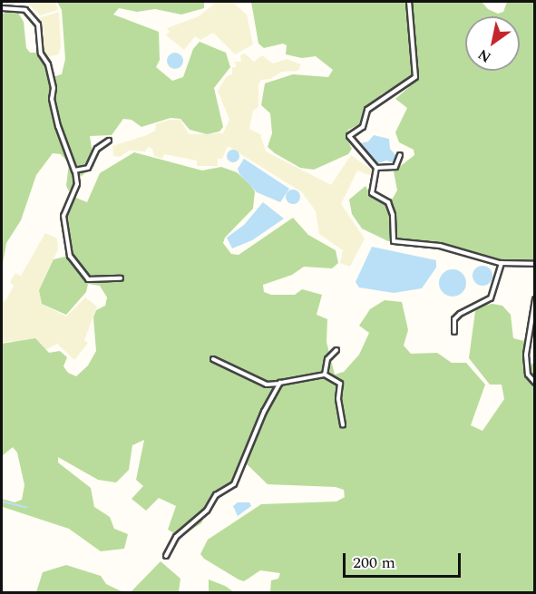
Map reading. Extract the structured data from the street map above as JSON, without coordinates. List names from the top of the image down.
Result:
{
  "scale_bar": "200 m",
  "north": "bottom left"
}
